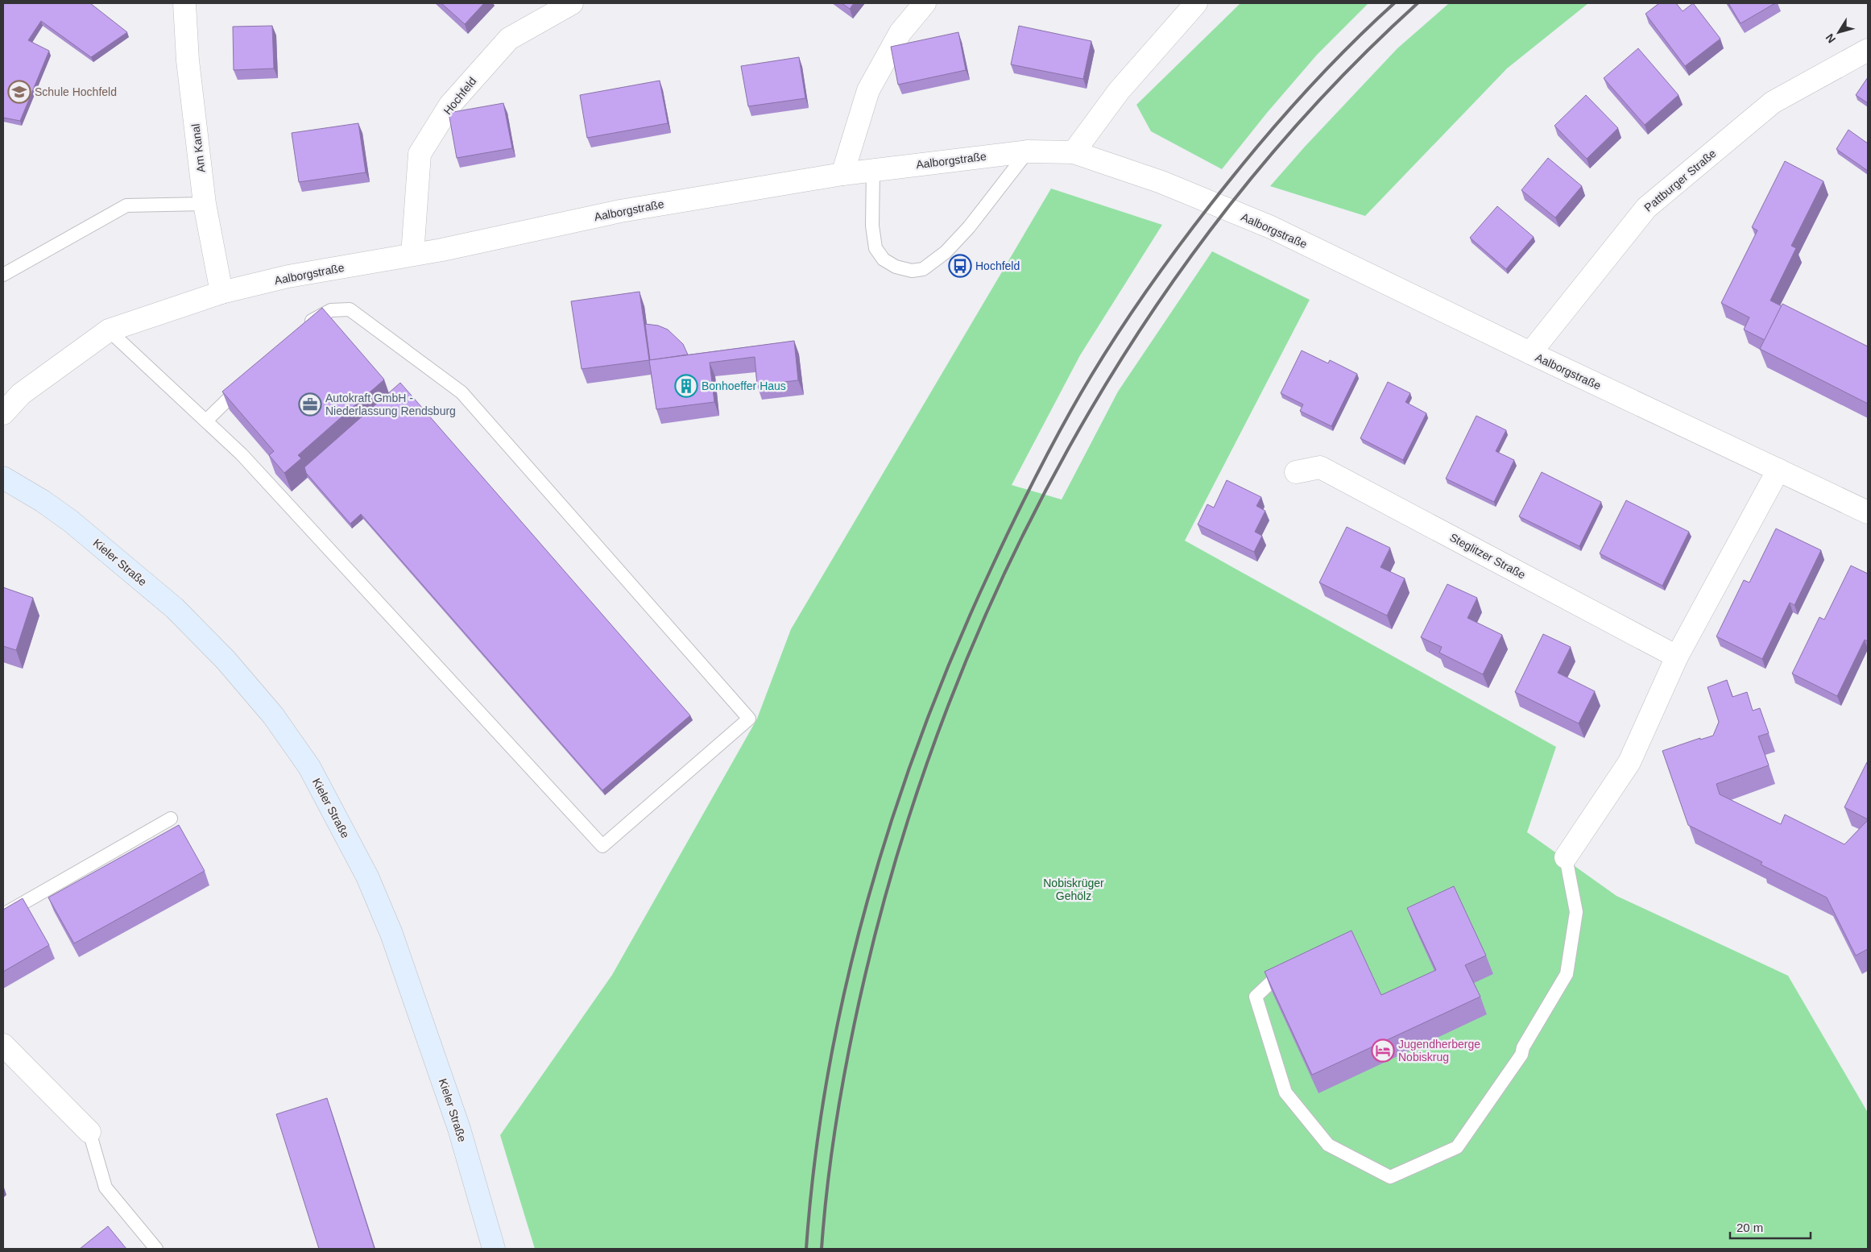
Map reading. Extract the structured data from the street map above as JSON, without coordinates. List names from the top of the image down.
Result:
{
  "streets": {
    "main road": ["Kieler Straße"],
    "street": [
      "Hochfeld",
      "Am Kanal",
      "Aalborgstraße",
      "Pattburger Straße",
      "Steglitzer Straße"
    ]
  },
  "crossings": [
    ["Hochfeld", "Aalborgstraße"],
    ["Am Kanal", "Aalborgstraße"],
    ["Aalborgstraße", "Pattburger Straße"]
  ],
  "parks": ["Nobiskrüger Gehölz"],
  "places": {
    "school or university": ["Schule Hochfeld"],
    "bus stop": ["Hochfeld"],
    "building": ["Bonhoeffer Haus"],
    "office": ["Autokraft GmbH - Niederlassung Rendsburg"],
    "hotel": ["Jugendherberge Nobiskrug"]
  },
  "scale_bar": "20 m",
  "north": "bottom left"
}
